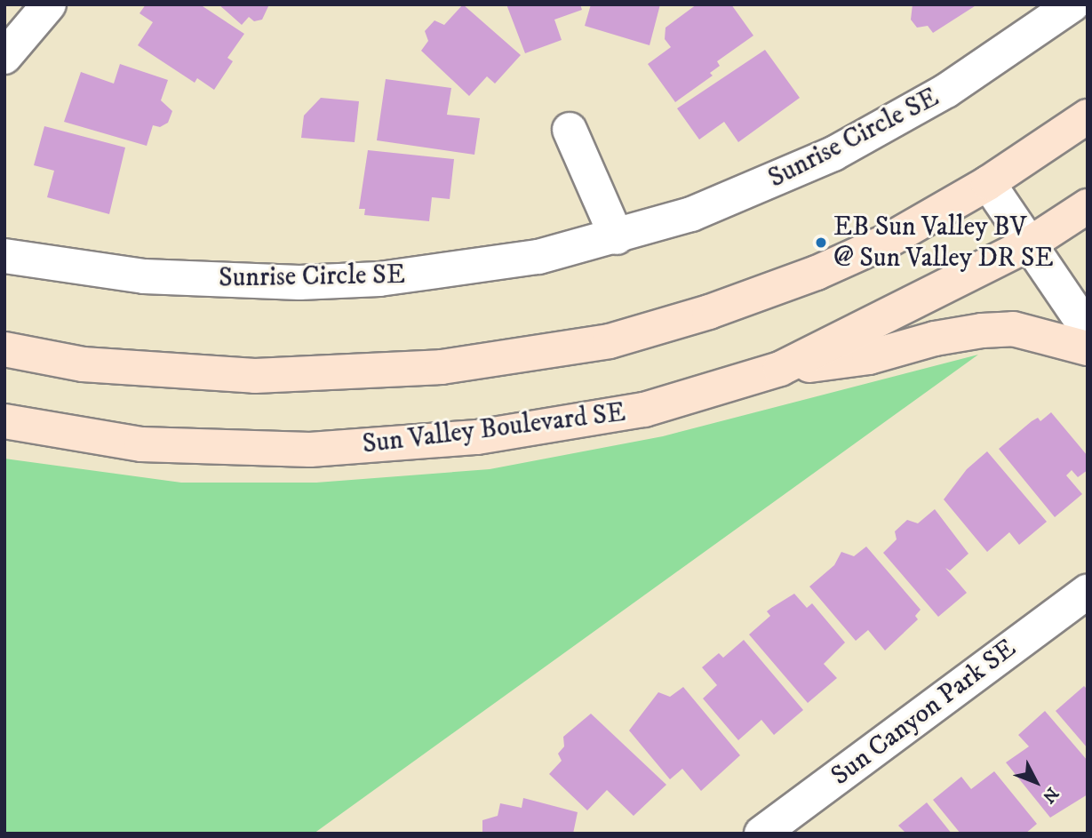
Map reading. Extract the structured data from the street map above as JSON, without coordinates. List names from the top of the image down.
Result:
{
  "streets": {
    "main road": ["Sun Valley Boulevard SE"],
    "street": ["Sunrise Circle SE", "Sun Canyon Park SE"]
  },
  "places": ["EB Sun Valley BV @ Sun Valley DR SE"],
  "north": "bottom right"
}
